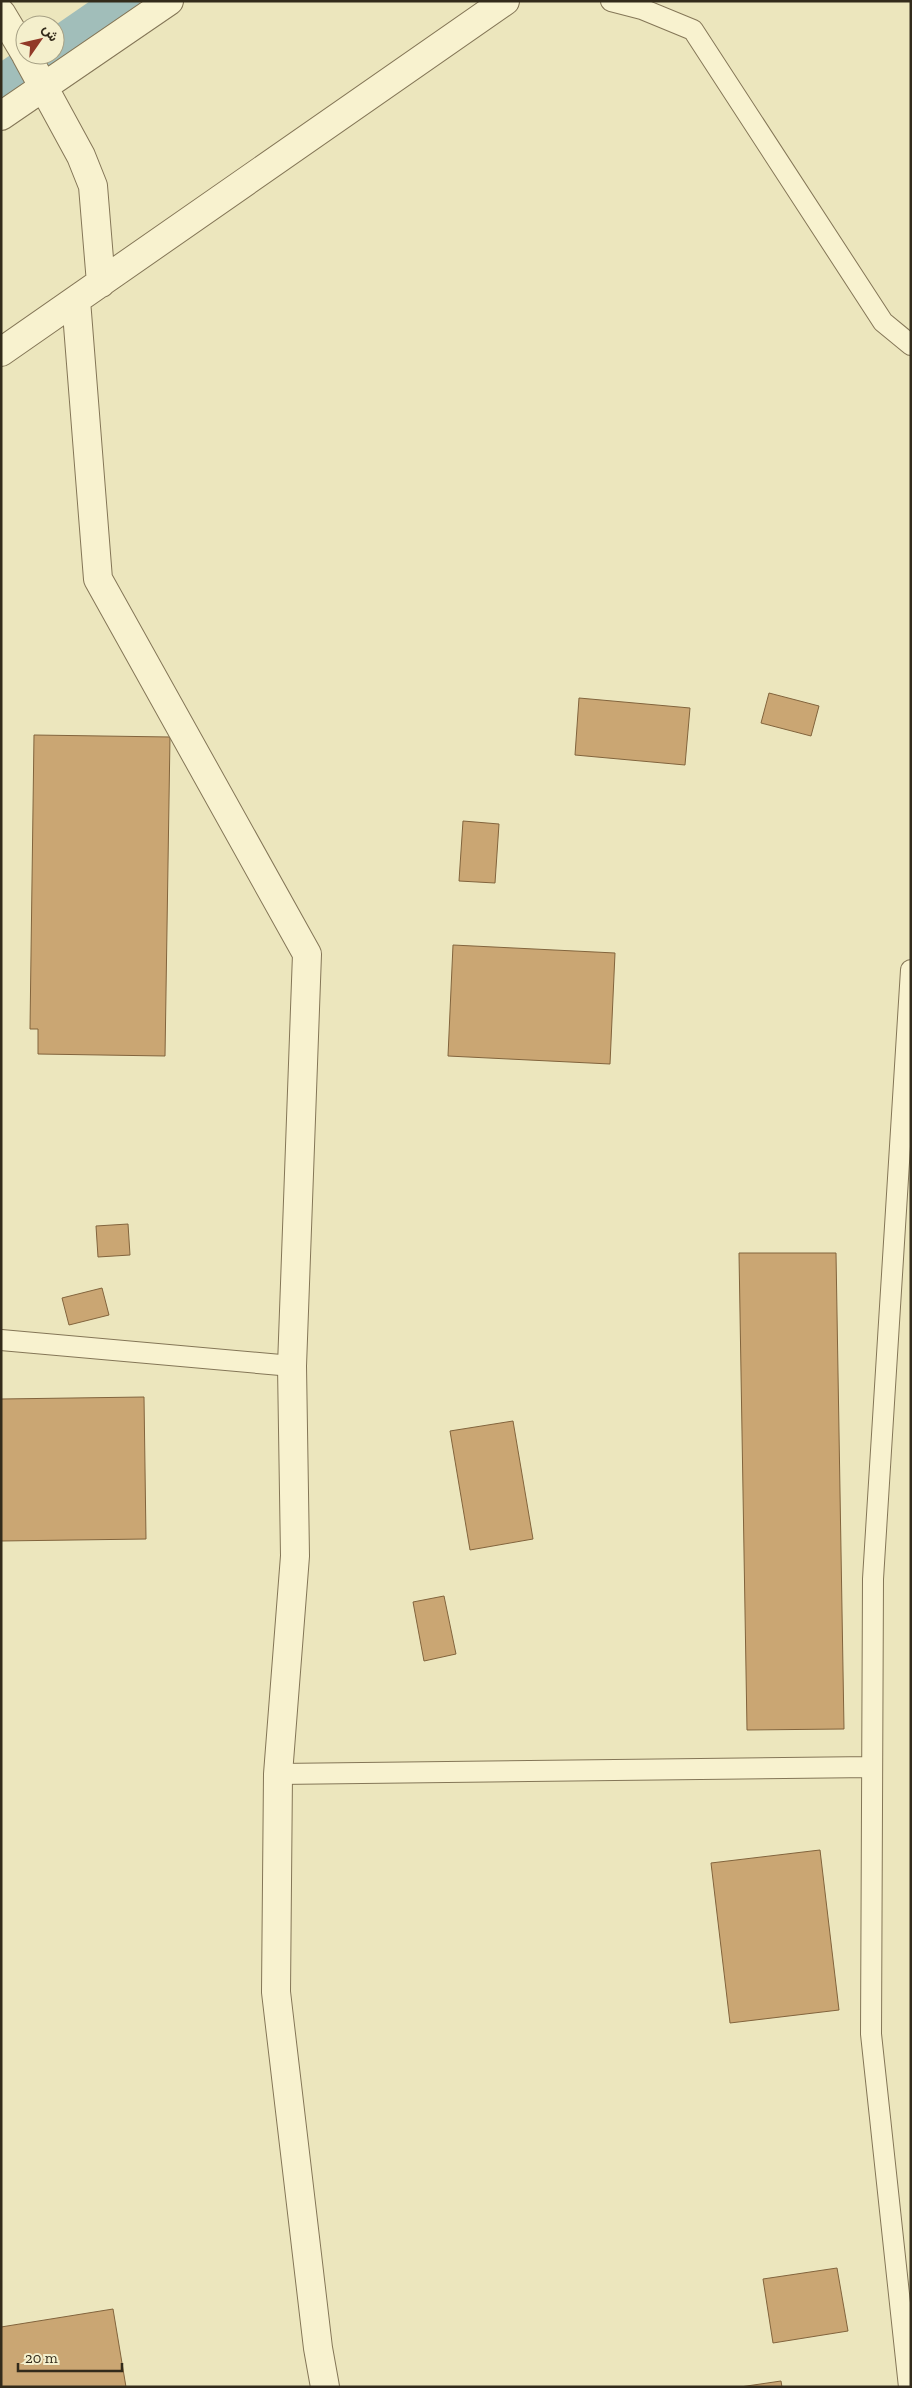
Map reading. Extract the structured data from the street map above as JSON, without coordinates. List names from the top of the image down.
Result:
{
  "scale_bar": "20 m",
  "north": "top right"
}
